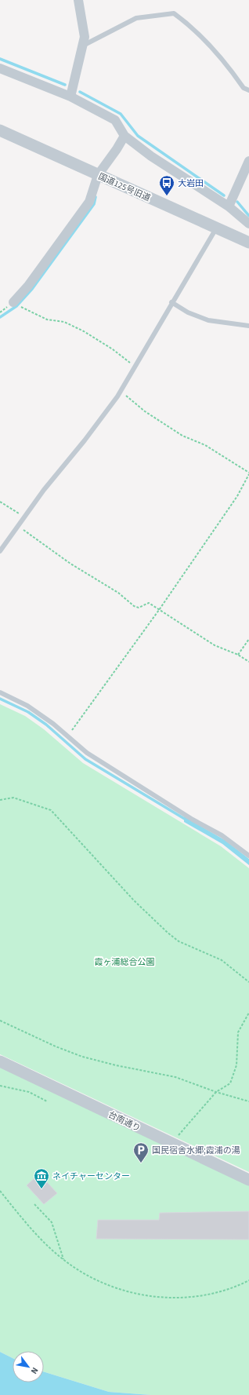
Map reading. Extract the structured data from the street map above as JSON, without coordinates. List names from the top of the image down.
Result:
{
  "streets": {
    "street": ["国道125号旧道", "台南通り"]
  },
  "parks": ["霞ヶ浦総合公園"],
  "places": {
    "bus stop": ["大岩田"],
    "parking": ["国民宿舎水郷;霞浦の湯"],
    "museum": ["ネイチャーセンター"]
  },
  "north": "bottom right"
}
